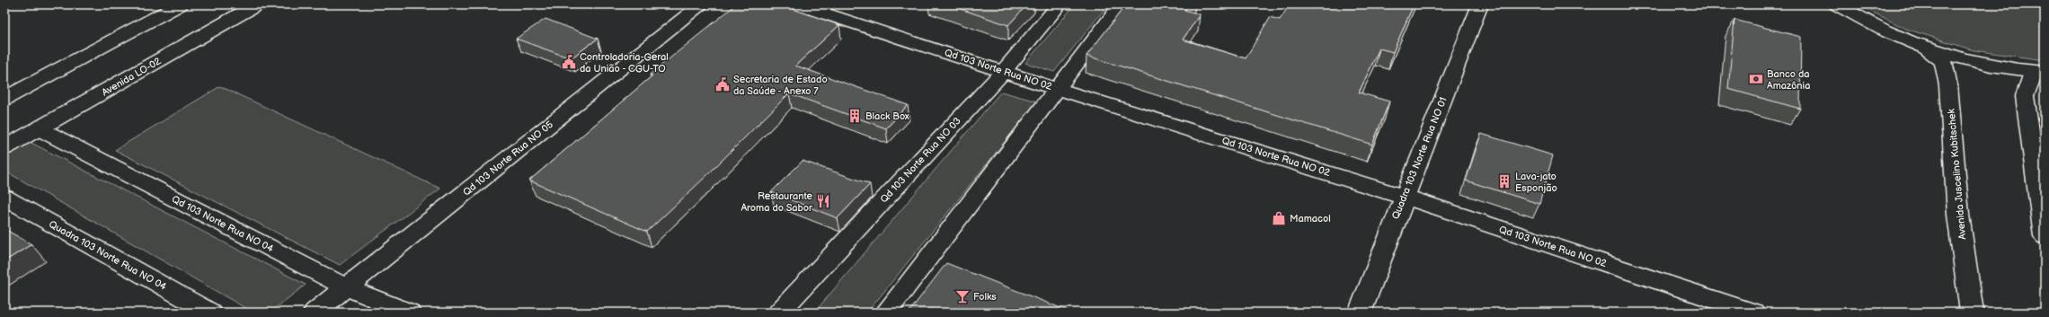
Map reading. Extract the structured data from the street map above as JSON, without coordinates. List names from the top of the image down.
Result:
{
  "streets": {
    "street": [
      "Qd 103 Norte Rua NO 02",
      "Avenida LO-02",
      "Qd 103 Norte Rua NO 05",
      "Quadra 103 Norte Rua NO 01",
      "Qd 103 Norte Rua NO 03",
      "Avenida Juscelino Kubitschek",
      "Qd 103 Norte Rua NO 04",
      "Quadra 103 Norte Rua NO 04"
    ]
  },
  "crossings": [
    ["Qd 103 Norte Rua NO 02", "Quadra 103 Norte Rua NO 01"],
    ["Qd 103 Norte Rua NO 02", "Qd 103 Norte Rua NO 03"],
    ["Avenida LO-02", "Qd 103 Norte Rua NO 04"],
    ["Qd 103 Norte Rua NO 05", "Qd 103 Norte Rua NO 04"]
  ],
  "places": {
    "public building": ["Controladoria-Geral da União - CGU-TO", "Secretaria de Estado da Saúde - Anexo 7"],
    "bank": ["Banco da Amazônia"],
    "building": ["Black Box", "Lava-jato Esponjão"],
    "restaurant": ["Restaurante Aroma do Sabor"],
    "shop": ["Mamacol"],
    "bar": ["Folks"]
  }
}
